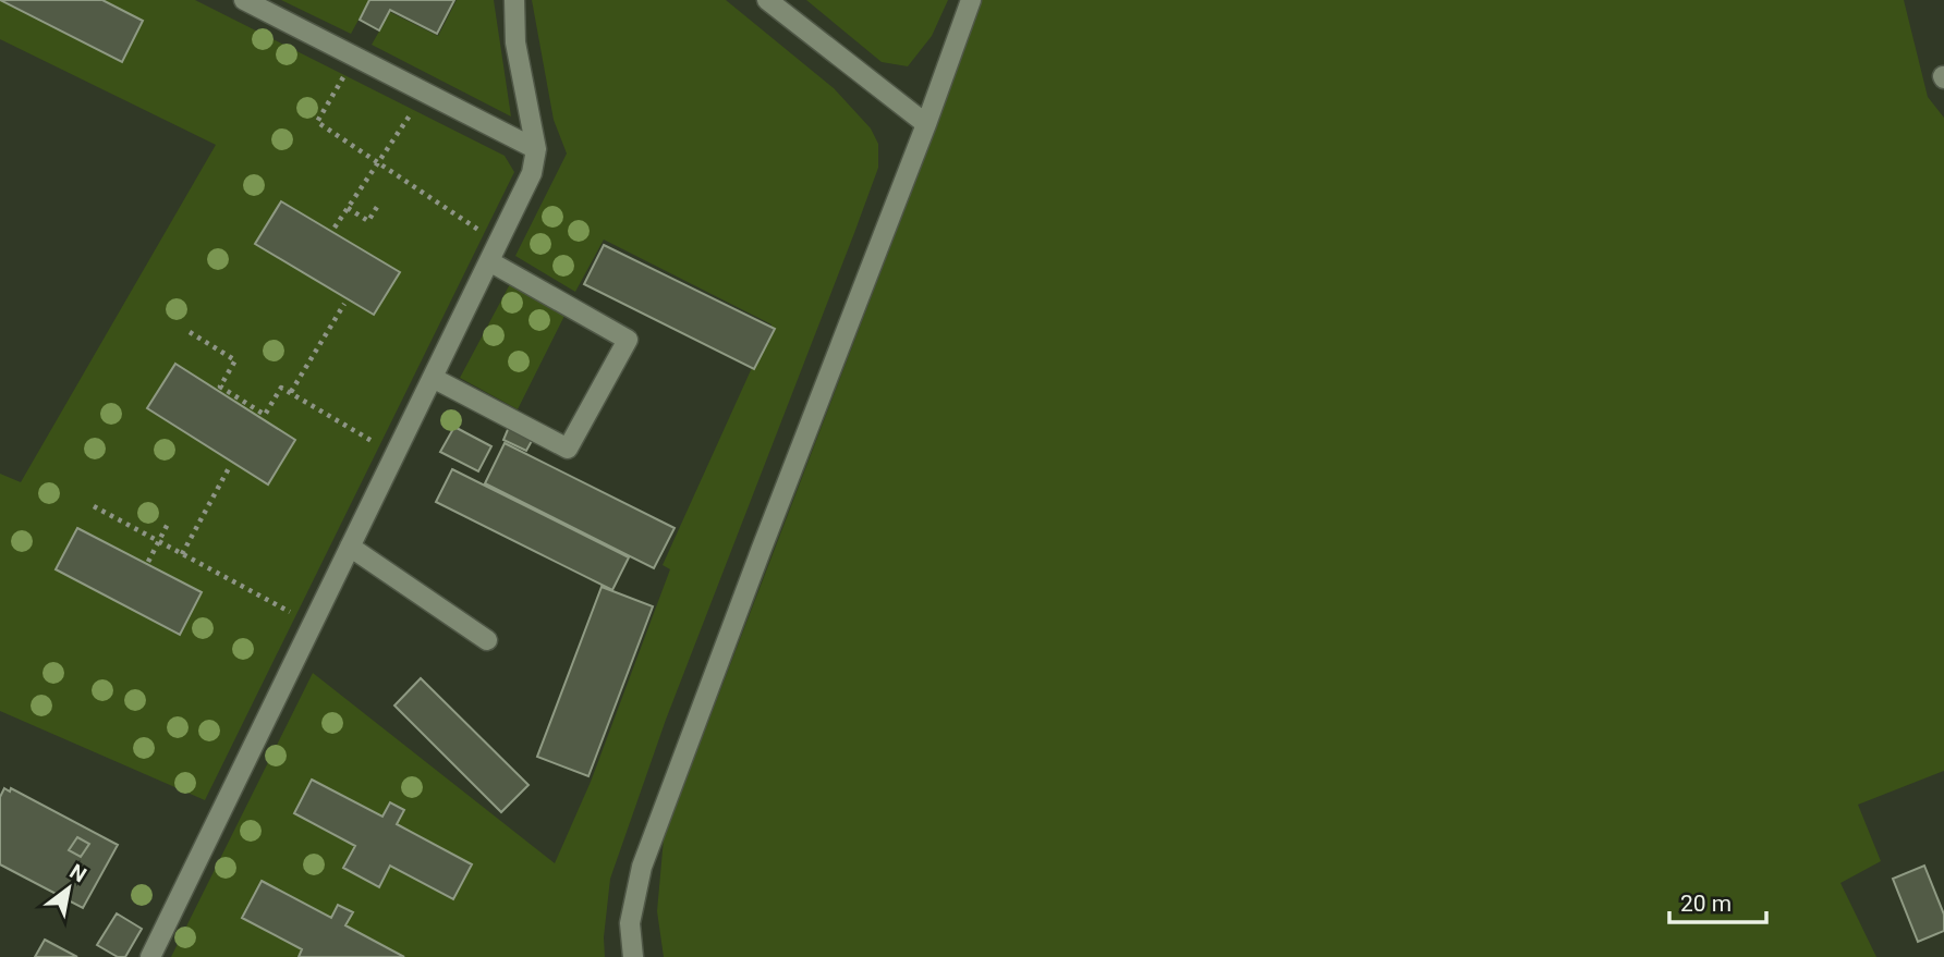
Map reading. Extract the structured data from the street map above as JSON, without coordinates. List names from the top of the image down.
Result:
{
  "scale_bar": "20 m",
  "north": "top right"
}
